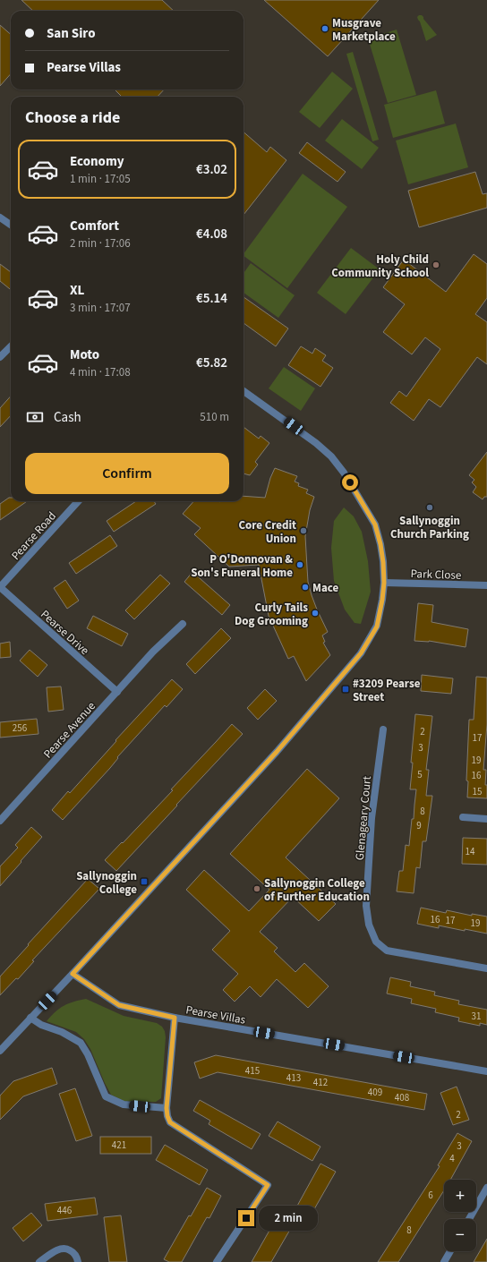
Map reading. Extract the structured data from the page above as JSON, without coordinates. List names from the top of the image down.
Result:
{
  "streets": {
    "street": [
      "Pearse Road",
      "Park Close",
      "Pearse Drive",
      "Pearse Avenue",
      "Glenageary Court",
      "Pearse Villas"
    ]
  },
  "crossings": [
    ["Pearse Road", "Pearse Drive"],
    ["Pearse Drive", "Pearse Avenue"]
  ],
  "places": {
    "other": [
      "Musgrave Marketplace",
      "Holy Child Community School",
      "Sallynoggin Church Parking",
      "Core Credit Union",
      "P O'Donnovan & Son's Funeral Home",
      "Mace",
      "Curly Tails Dog Grooming",
      "Sallynoggin College of Further Education"
    ],
    "transit": ["#3209 Pearse Street", "Sallynoggin College"]
  },
  "house_numbers": [
    "256",
    "2",
    "17",
    "3",
    "19",
    "5",
    "16",
    "15",
    "8",
    "9",
    "14",
    "16",
    "17",
    "19",
    "31",
    "415",
    "413",
    "412",
    "409",
    "408",
    "2",
    "421",
    "3",
    "4",
    "6",
    "446",
    "8"
  ],
  "page": {
    "banner": ["San Siro", "Pearse Villas"],
    "heading": "Choose a ride",
    "list": [
      {
        "name": "Economy",
        "note": "1 min · 17:05",
        "value": "€3.02"
      },
      {
        "name": "Comfort",
        "note": "2 min · 17:06",
        "value": "€4.08"
      },
      {
        "name": "XL",
        "note": "3 min · 17:07",
        "value": "€5.14"
      },
      {
        "name": "Moto",
        "note": "4 min · 17:08",
        "value": "€5.82"
      }
    ],
    "pay": ["Cash", "510 m"],
    "buttons": "Confirm",
    "map_buttons": ["+", "−"],
    "bubble": "2 min"
  }
}
